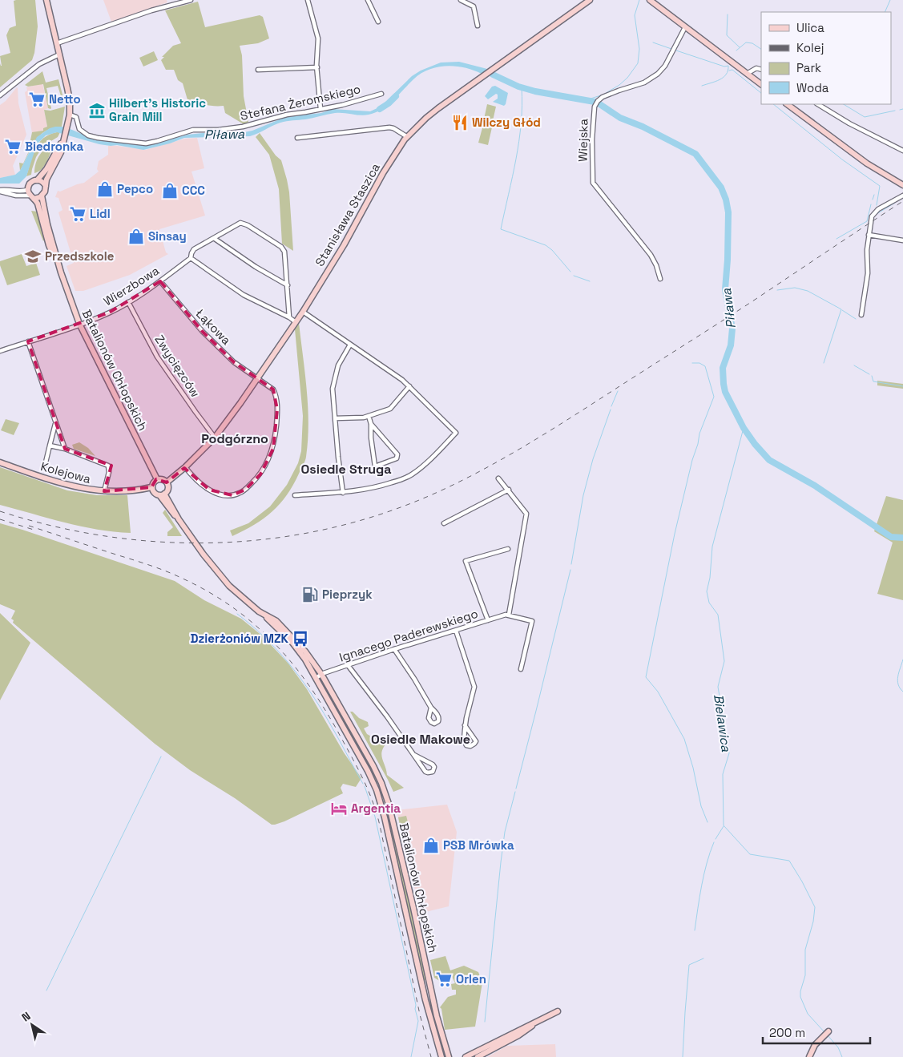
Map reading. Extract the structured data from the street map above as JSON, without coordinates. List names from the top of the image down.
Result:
{
  "streets": {
    "main road": ["Stanisława Staszica", "Batalionów Chłopskich", "Kolejowa"],
    "street": [
      "Stefana Żeromskiego",
      "Wiejska",
      "Wierzbowa",
      "Łąkowa",
      "Zwycięzców",
      "Ignacego Paderewskiego"
    ]
  },
  "crossings": [
    ["Stanisława Staszica", "Łąkowa"],
    ["Stanisława Staszica", "Zwycięzców"],
    ["Stanisława Staszica", "Batalionów Chłopskich"],
    ["Stanisława Staszica", "Kolejowa"],
    ["Wierzbowa", "Łąkowa"],
    ["Wierzbowa", "Zwycięzców"],
    ["Wierzbowa", "Batalionów Chłopskich"],
    ["Batalionów Chłopskich", "Kolejowa"],
    ["Batalionów Chłopskich", "Ignacego Paderewskiego"]
  ],
  "districts": ["Podgórzno", "Osiedle Struga", "Osiedle Makowe"],
  "water": ["Piława", "Bielawica"],
  "places": {
    "supermarket": [
      "Netto",
      "Biedronka",
      "Lidl",
      "Orlen"
    ],
    "museum": ["Hilbert’s Historic Grain Mill"],
    "restaurant": ["Wilczy Głód"],
    "shop": [
      "Pepco",
      "CCC",
      "Sinsay",
      "PSB Mrówka"
    ],
    "school or university": ["Przedszkole"],
    "fuel station": ["Pieprzyk"],
    "bus stop": ["Dzierżoniów MZK"],
    "hotel": ["Argentia"]
  },
  "legend": [
    "Ulica",
    "Kolej",
    "Park",
    "Woda"
  ],
  "scale_bar": "200 m",
  "north": "top left"
}
